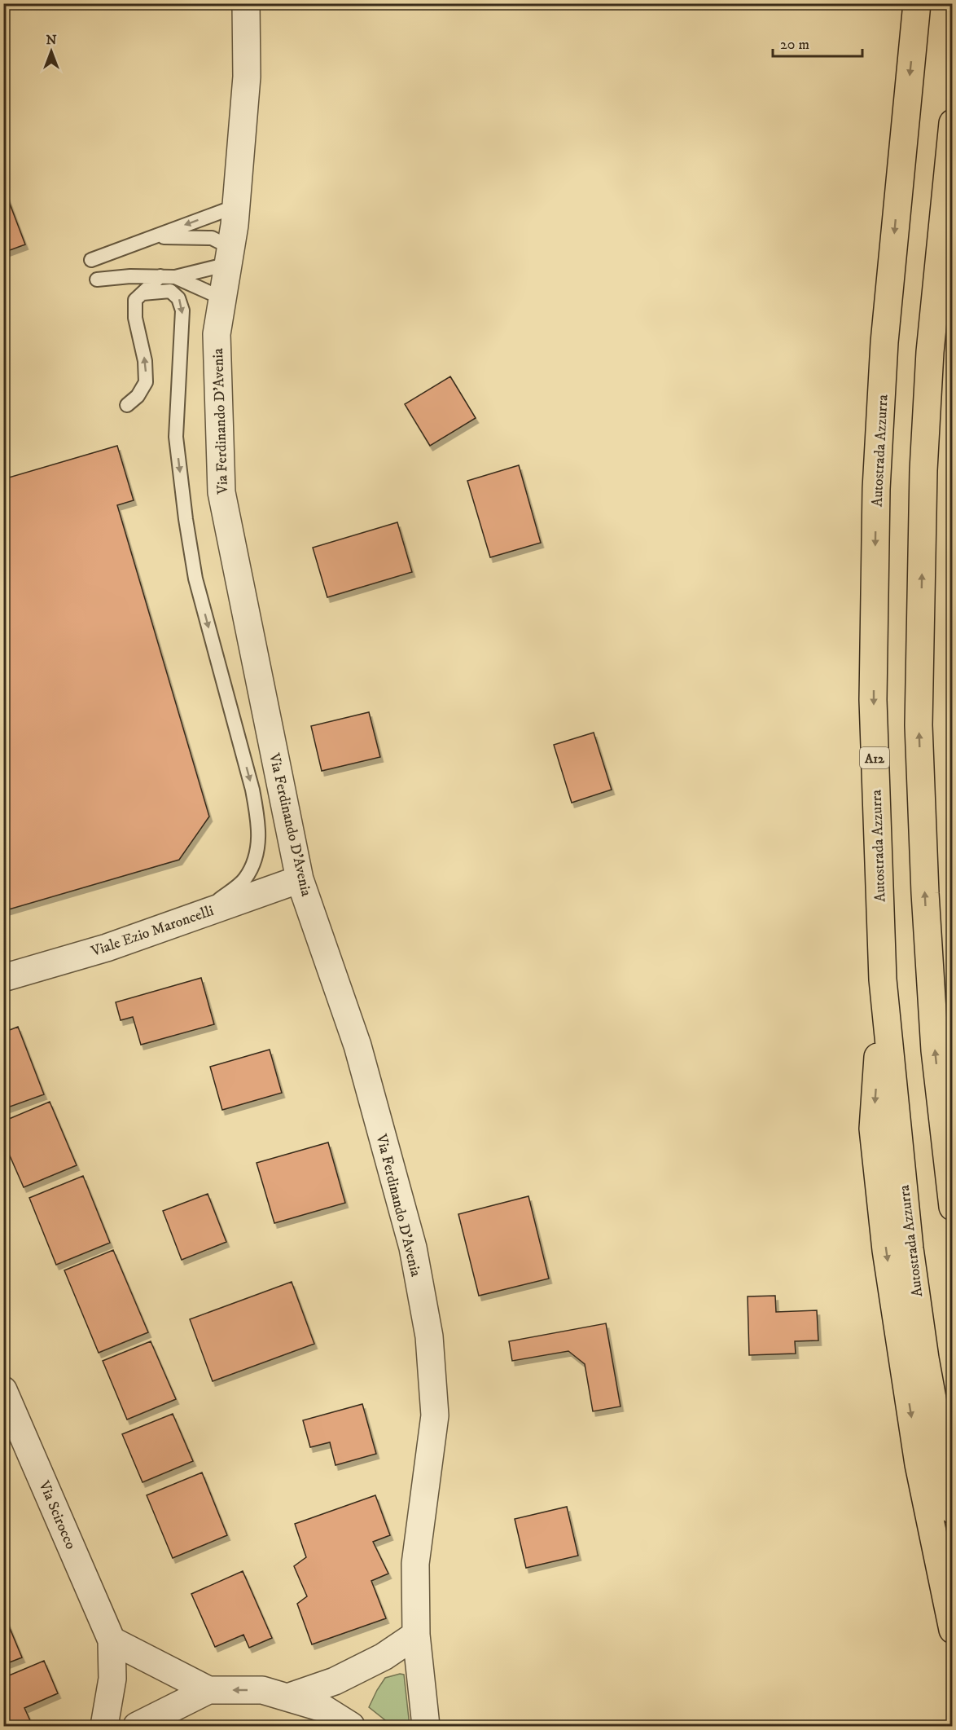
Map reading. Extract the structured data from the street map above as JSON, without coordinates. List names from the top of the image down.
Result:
{
  "streets": {
    "highway": ["Autostrada Azzurra", "A12"],
    "street": ["Via Ferdinando D'Avenia", "Viale Ezio Maroncelli", "Via Scirocco"]
  },
  "crossings": [
    ["Via Ferdinando D'Avenia", "Viale Ezio Maroncelli"]
  ],
  "scale_bar": "20 m",
  "north": "top"
}
